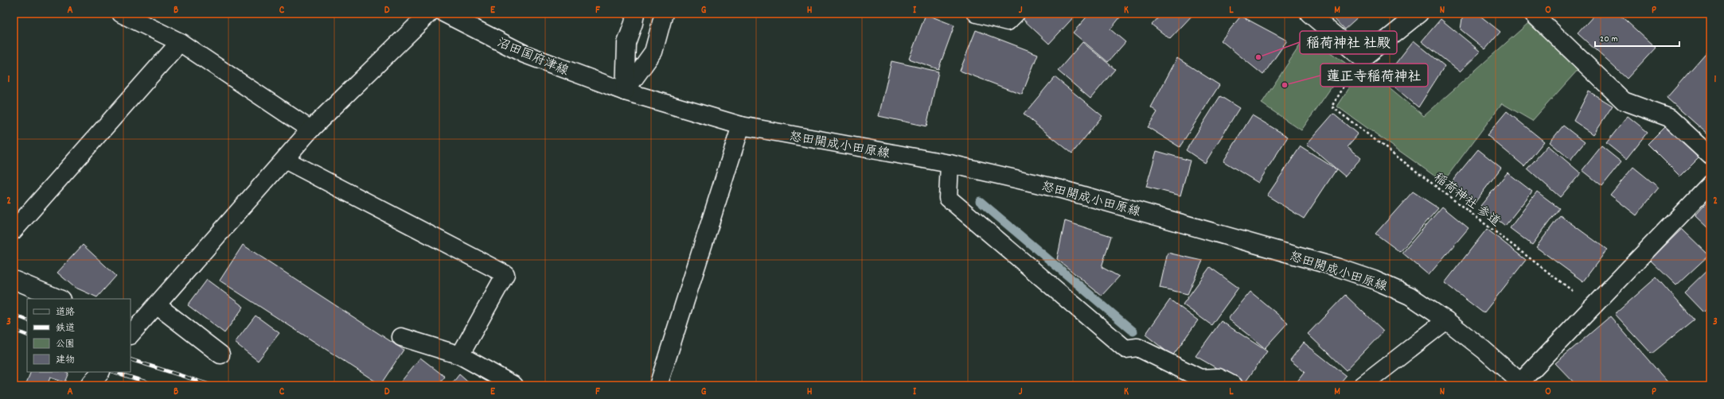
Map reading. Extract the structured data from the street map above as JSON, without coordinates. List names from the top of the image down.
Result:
{
  "streets": {
    "main road": ["沼田国府津線", "怒田開成小田原線"],
    "path": ["稲荷神社 参道"]
  },
  "crossings": [
    ["沼田国府津線", "怒田開成小田原線"]
  ],
  "places": ["稲荷神社 社殿", "蓮正寺稲荷神社"],
  "legend": [
    "道路",
    "鉄道",
    "公園",
    "建物"
  ],
  "scale_bar": "20 m",
  "grid": {
    "columns": [
      "A",
      "B",
      "C",
      "D",
      "E",
      "F",
      "G",
      "H",
      "I",
      "J",
      "K",
      "L",
      "M",
      "N",
      "O",
      "P"
    ],
    "rows": ["1", "2", "3"]
  }
}
